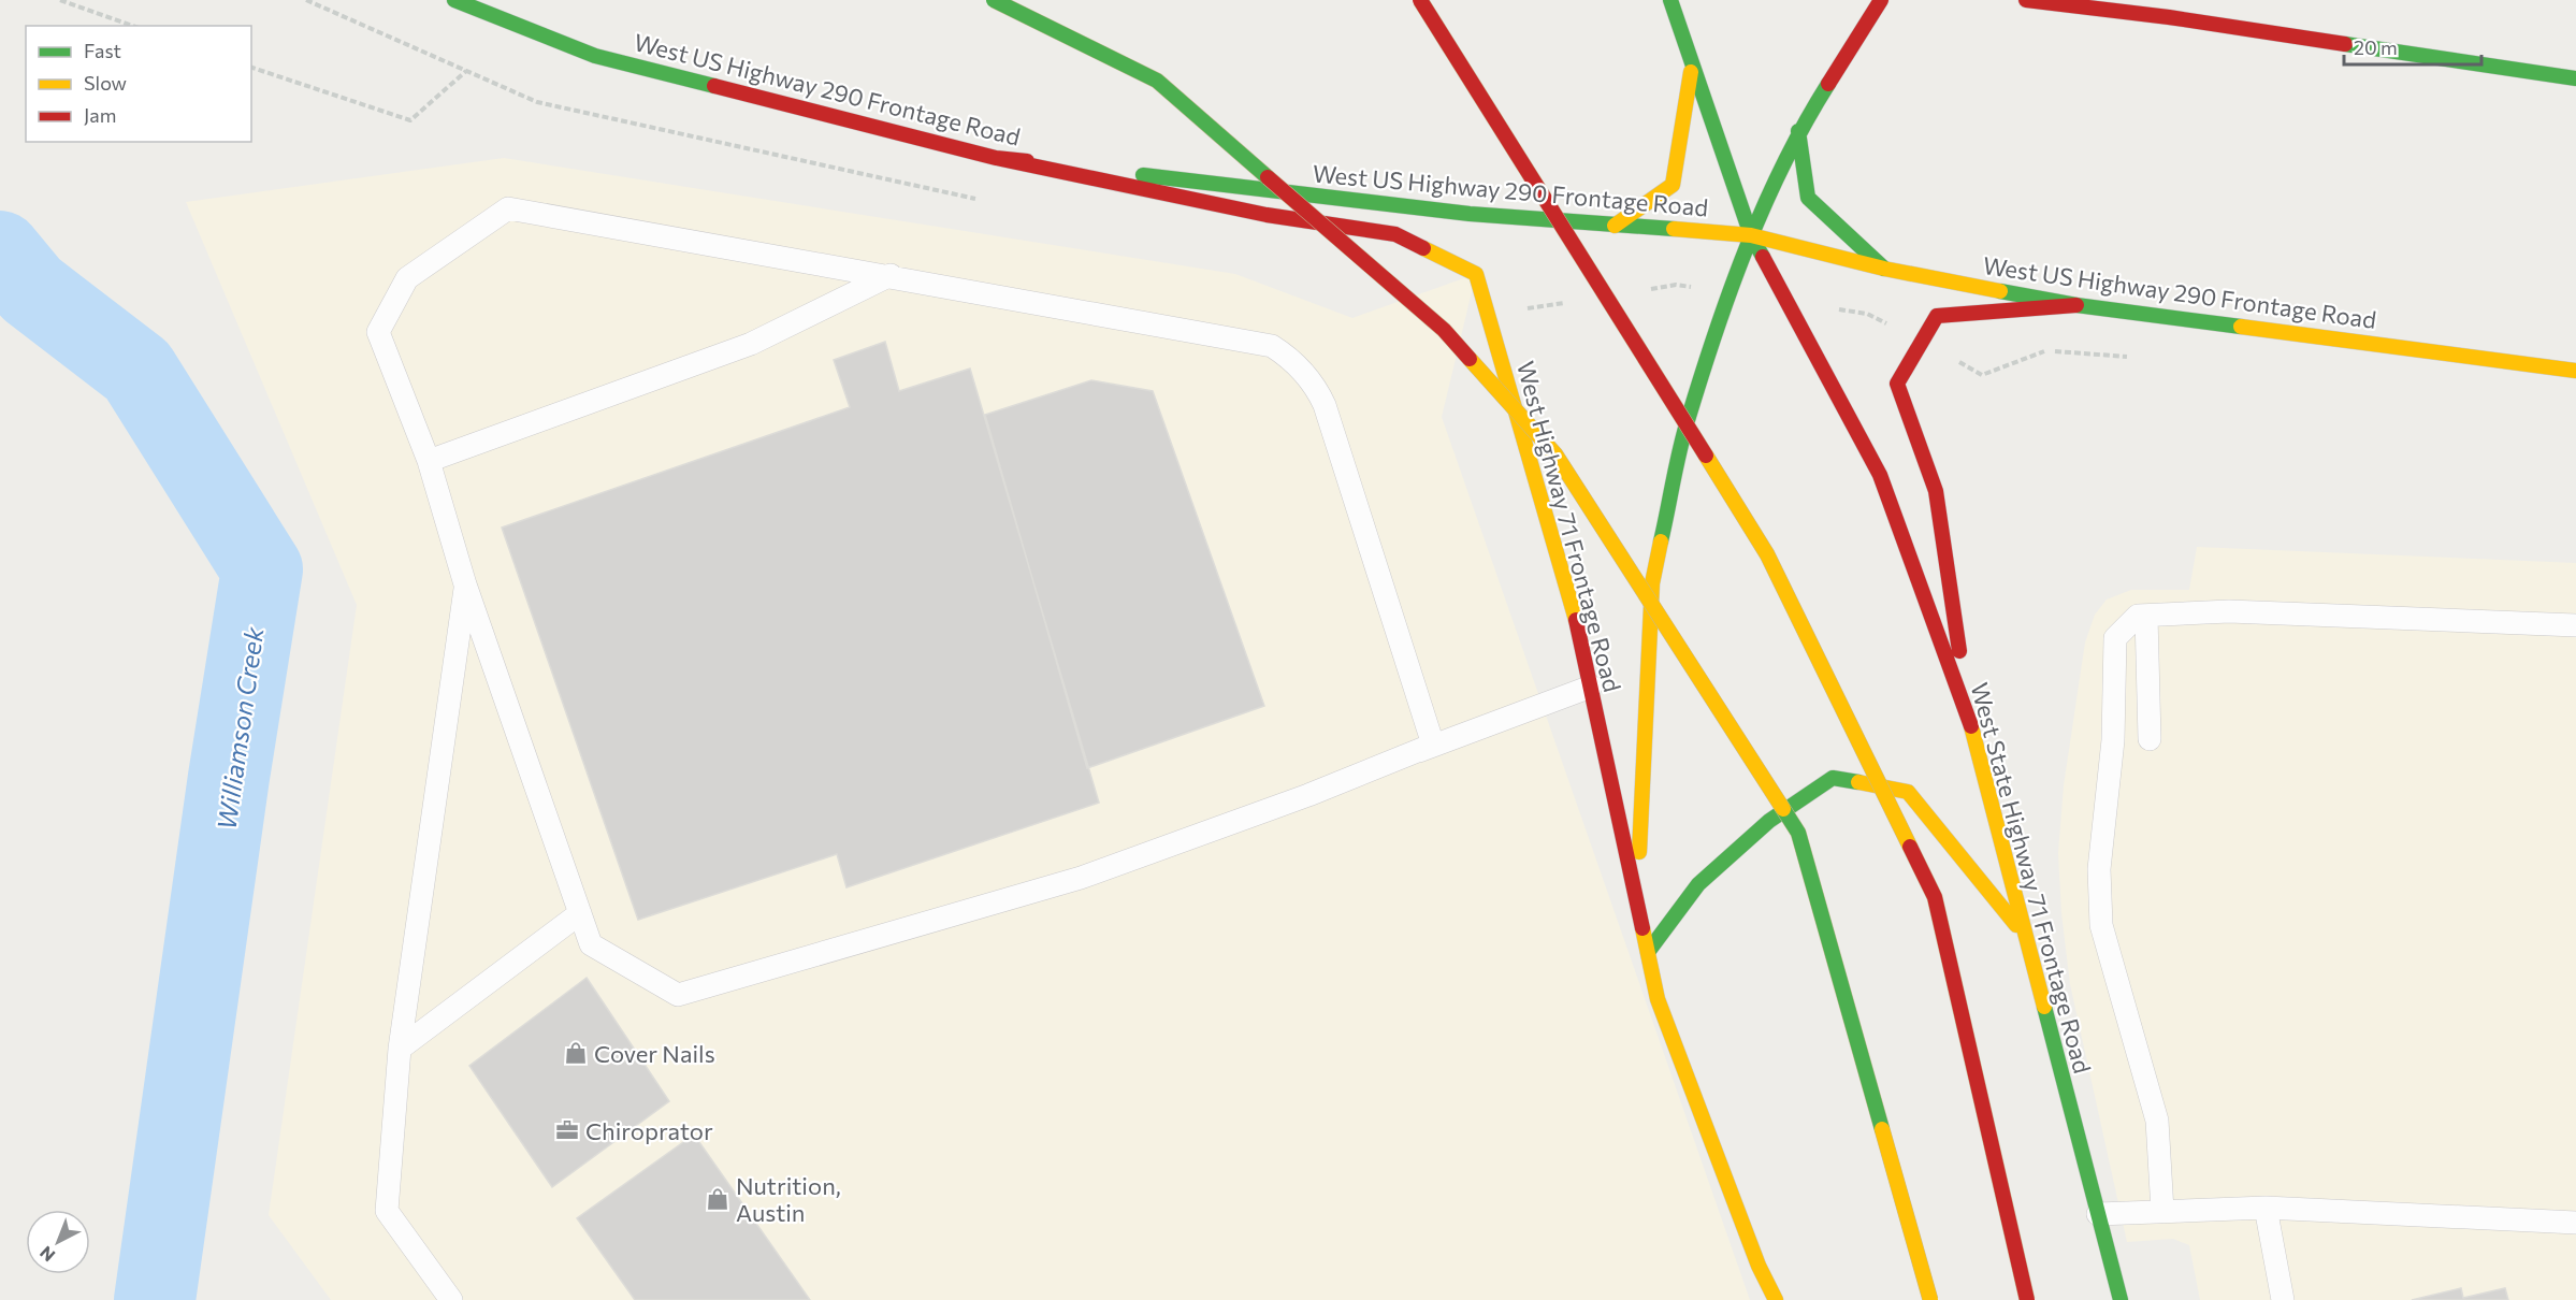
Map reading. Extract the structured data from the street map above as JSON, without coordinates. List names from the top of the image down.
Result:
{
  "streets": {
    "main road": ["West US Highway 290 Frontage Road", "West Highway 71 Frontage Road", "West State Highway 71 Frontage Road"]
  },
  "crossings": [
    ["West US Highway 290 Frontage Road", "West Highway 71 Frontage Road"],
    ["West US Highway 290 Frontage Road", "West State Highway 71 Frontage Road"]
  ],
  "water": ["Williamson Creek"],
  "places": {
    "shop": ["Cover Nails", "Nutrition, Austin"],
    "office": ["Chiroprator"]
  },
  "legend": ["Fast", "Slow", "Jam"],
  "scale_bar": "20 m",
  "north": "bottom left"
}
